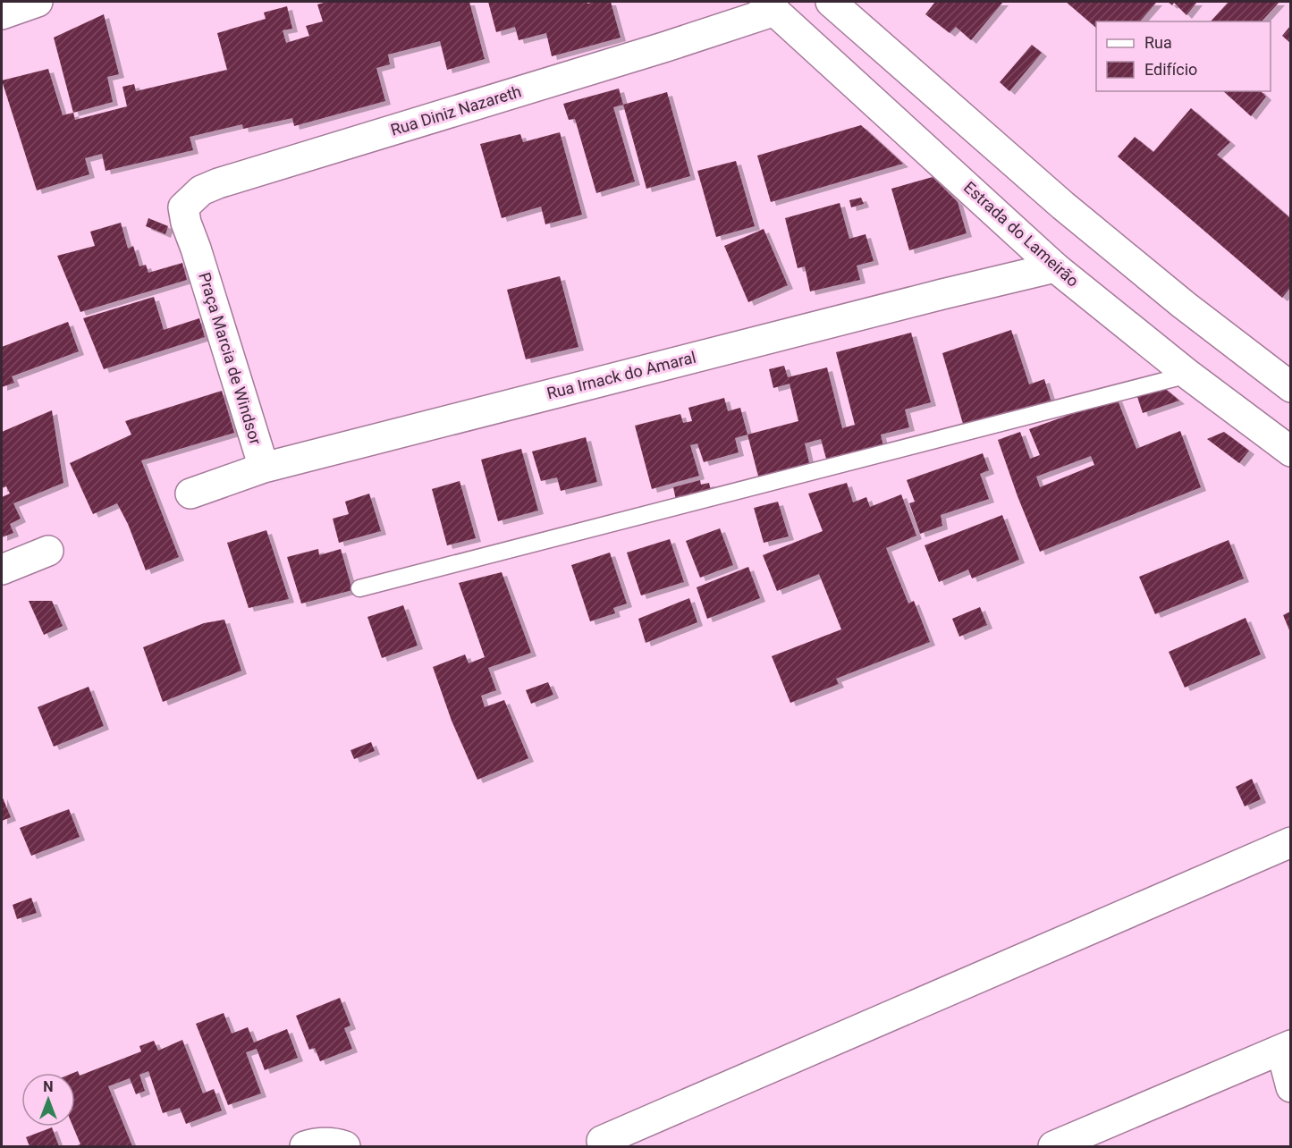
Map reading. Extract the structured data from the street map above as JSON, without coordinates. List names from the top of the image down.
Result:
{
  "streets": {
    "street": [
      "Rua Diniz Nazareth",
      "Estrada do Lameirão",
      "Praça Marcia de Windsor",
      "Rua Irnack do Amaral"
    ]
  },
  "crossings": [
    ["Rua Diniz Nazareth", "Estrada do Lameirão"],
    ["Rua Diniz Nazareth", "Praça Marcia de Windsor"],
    ["Estrada do Lameirão", "Rua Irnack do Amaral"],
    ["Praça Marcia de Windsor", "Rua Irnack do Amaral"]
  ],
  "legend": ["Rua", "Edifício"],
  "north": "top"
}
